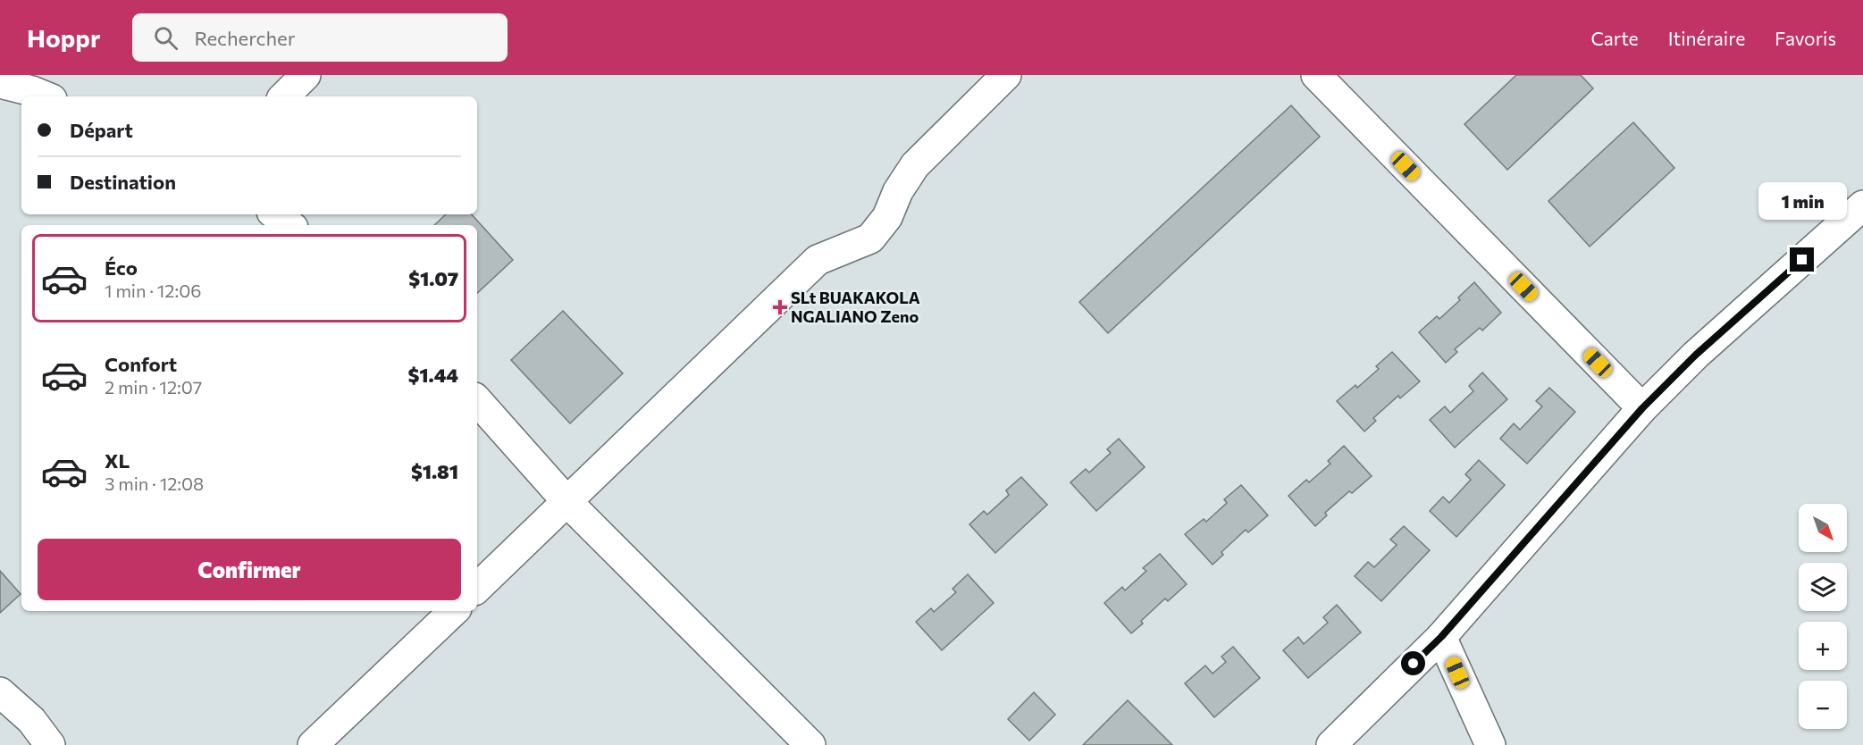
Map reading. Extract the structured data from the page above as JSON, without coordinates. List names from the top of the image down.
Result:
{
  "places": {
    "health": ["SLt BUAKAKOLA NGALIANO Zeno"]
  },
  "north": "bottom right",
  "page": {
    "header": "Hoppr",
    "search": "Rechercher",
    "nav": ["Carte", "Itinéraire", "Favoris"],
    "banner": ["Départ", "Destination"],
    "bubble": "1 min",
    "list": [
      {
        "name": "Éco",
        "note": "1 min · 12:06",
        "value": "$1.07"
      },
      {
        "name": "Confort",
        "note": "2 min · 12:07",
        "value": "$1.44"
      },
      {
        "name": "XL",
        "note": "3 min · 12:08",
        "value": "$1.81"
      }
    ],
    "map_buttons": ["+", "−"],
    "buttons": "Confirmer"
  }
}
